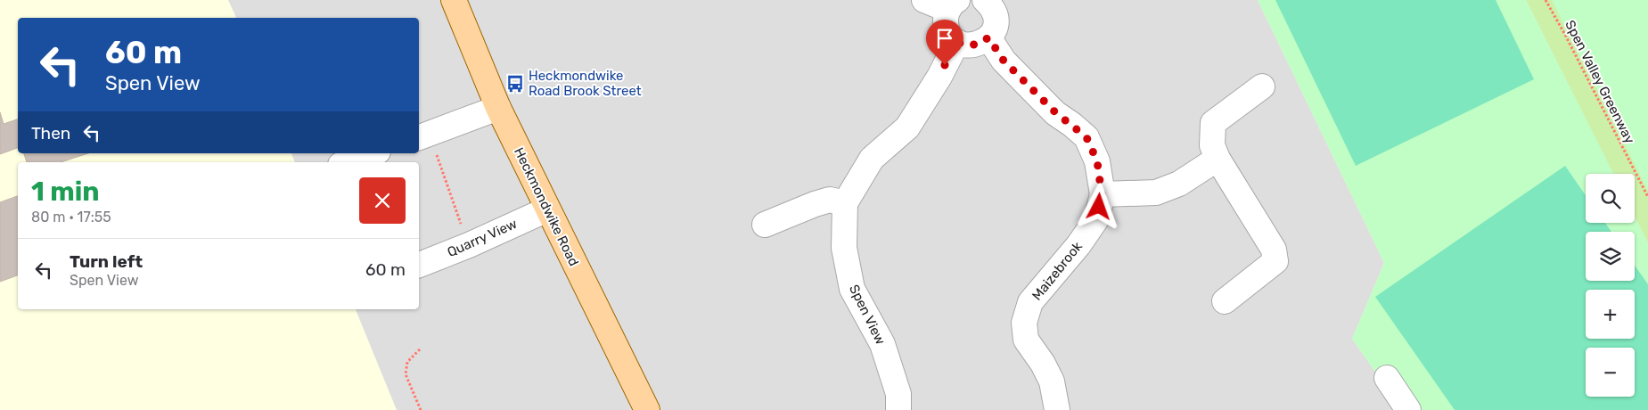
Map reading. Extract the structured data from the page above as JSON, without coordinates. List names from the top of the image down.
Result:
{
  "streets": {
    "main road": ["Heckmondwike Road"],
    "street": ["Quarry View", "Maizebrook", "Spen View"],
    "path": ["Spen Valley Greenway"]
  },
  "crossings": [
    ["Heckmondwike Road", "Quarry View"]
  ],
  "places": {
    "bus stop": ["Heckmondwike Road Brook Street"]
  },
  "page": {
    "turn": ["60 m", "Spen View"],
    "then": "Then",
    "heading": ["1 min", "80 m · 17:55"],
    "map_buttons": ["+", "−"],
    "list": [
      {
        "name": "Turn left",
        "note": "Spen View",
        "value": "60 m"
      }
    ]
  }
}
